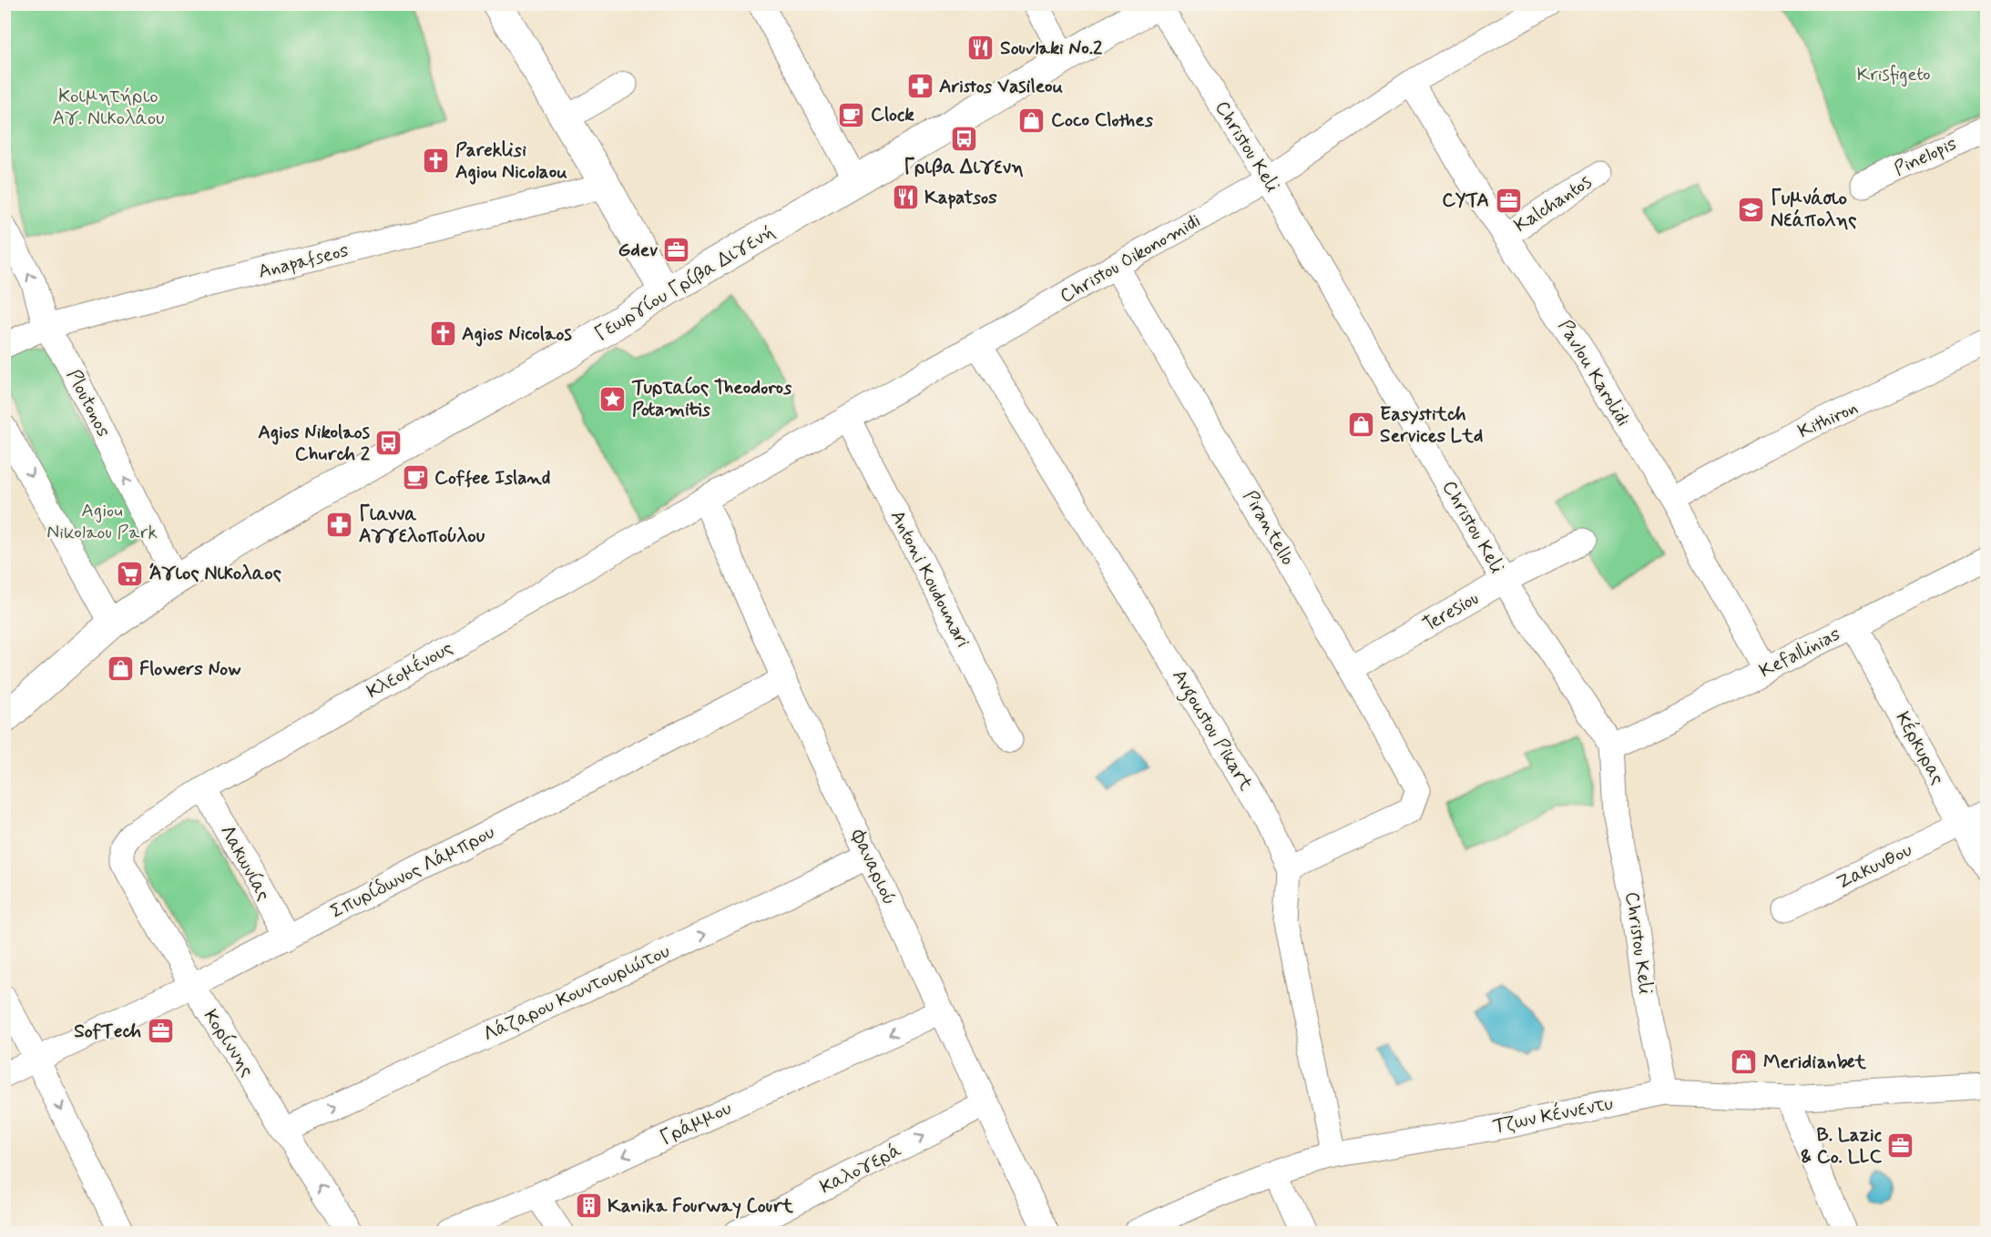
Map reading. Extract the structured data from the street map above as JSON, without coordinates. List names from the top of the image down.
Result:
{
  "streets": {
    "main road": ["Γεωργίου Γρίβα Διγενή"],
    "street": [
      "Christou Keli",
      "Pinelopis",
      "Kalchantos",
      "Christou Oikonomidi",
      "Anapafseos",
      "Pavlou Karolidi",
      "Ploutonos",
      "Kithiron",
      "Pirantello",
      "Antoni Koudounari",
      "Teresiou",
      "Kefallinias",
      "Κλεομένους",
      "Avgoustou Pikart",
      "Κέρκυρας",
      "Λακωνίας",
      "Ζακυνθου",
      "Φαναριού",
      "Σπυρίδωνος Λάμπρου",
      "Λάζαρου Κουντουριώτου",
      "Κορίννης",
      "Τζων Κέννεντυ",
      "Γράμμου",
      "Καλογερά"
    ]
  },
  "crossings": [
    ["Christou Keli", "Christou Oikonomidi"],
    ["Christou Keli", "Γεωργίου Γρίβα Διγενή"],
    ["Christou Keli", "Teresiou"],
    ["Christou Keli", "Kefallinias"],
    ["Christou Keli", "Τζων Κέννεντυ"],
    ["Kalchantos", "Pavlou Karolidi"],
    ["Christou Oikonomidi", "Pavlou Karolidi"],
    ["Christou Oikonomidi", "Pirantello"],
    ["Christou Oikonomidi", "Antoni Koudounari"],
    ["Christou Oikonomidi", "Κλεομένους"],
    ["Christou Oikonomidi", "Avgoustou Pikart"],
    ["Christou Oikonomidi", "Φαναριού"],
    ["Anapafseos", "Ploutonos"],
    ["Γεωργίου Γρίβα Διγενή", "Ploutonos"],
    ["Pavlou Karolidi", "Kithiron"],
    ["Pavlou Karolidi", "Kefallinias"],
    ["Pirantello", "Teresiou"],
    ["Pirantello", "Avgoustou Pikart"],
    ["Kefallinias", "Κέρκυρας"],
    ["Κλεομένους", "Λακωνίας"],
    ["Κλεομένους", "Φαναριού"],
    ["Κλεομένους", "Κορίννης"],
    ["Avgoustou Pikart", "Τζων Κέννεντυ"],
    ["Κέρκυρας", "Ζακυνθου"],
    ["Λακωνίας", "Σπυρίδωνος Λάμπρου"],
    ["Φαναριού", "Σπυρίδωνος Λάμπρου"],
    ["Φαναριού", "Λάζαρου Κουντουριώτου"],
    ["Φαναριού", "Γράμμου"],
    ["Φαναριού", "Καλογερά"],
    ["Σπυρίδωνος Λάμπρου", "Κορίννης"],
    ["Λάζαρου Κουντουριώτου", "Κορίννης"]
  ],
  "one_way": ["Λάζαρου Κουντουριώτου", "Γράμμου", "Καλογερά"],
  "parks": ["Krisfigeto", "Κοιμητήριο Αγ. Νικολάου", "Agiou Nikolaou Park"],
  "places": {
    "restaurant": ["Souvlaki No.2", "Kapatsos"],
    "pharmacy": ["Aristos Vasileou", "Γιαννα Αγγελοπούλου"],
    "cafe": ["Clock", "Coffee Island"],
    "shop": [
      "Coco Clothes",
      "Easystitch Services Ltd",
      "Flowers Now",
      "Meridianbet"
    ],
    "bus stop": ["Γριβα Διγενη", "Agios Nikolaos Church 2"],
    "church": ["Pareklisi Agiou Nicolaou", "Agios Nicolaos"],
    "office": [
      "CYTA",
      "Gdev",
      "SofTech",
      "B. Lazic & Co. LLC"
    ],
    "school or university": ["Γυμνάσιο Νεάπολης"],
    "place": ["Τυρταίος Theodoros Potamitis"],
    "supermarket": ["Άγιος Νικολαος"],
    "building": ["Kanika Fourway Court"]
  }
}
